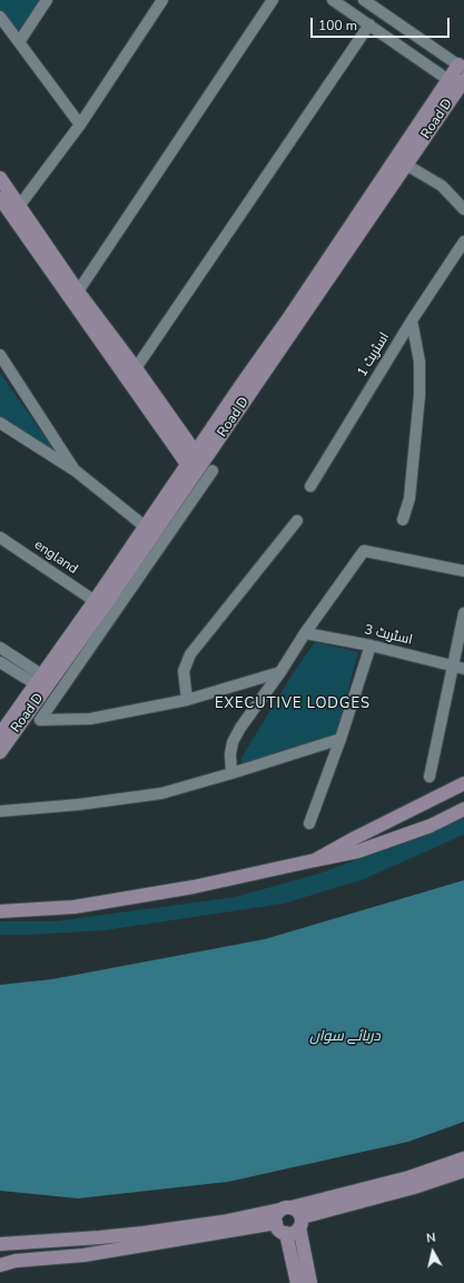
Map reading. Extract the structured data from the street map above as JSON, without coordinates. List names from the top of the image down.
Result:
{
  "streets": {
    "street": [
      "Road D",
      "اسٹریٹ 1",
      "england",
      "اسٹریٹ 3"
    ]
  },
  "crossings": [
    ["Road D", "england"]
  ],
  "districts": ["EXECUTIVE LODGES"],
  "water": ["دریائے سواں"],
  "scale_bar": "100 m",
  "north": "top"
}
